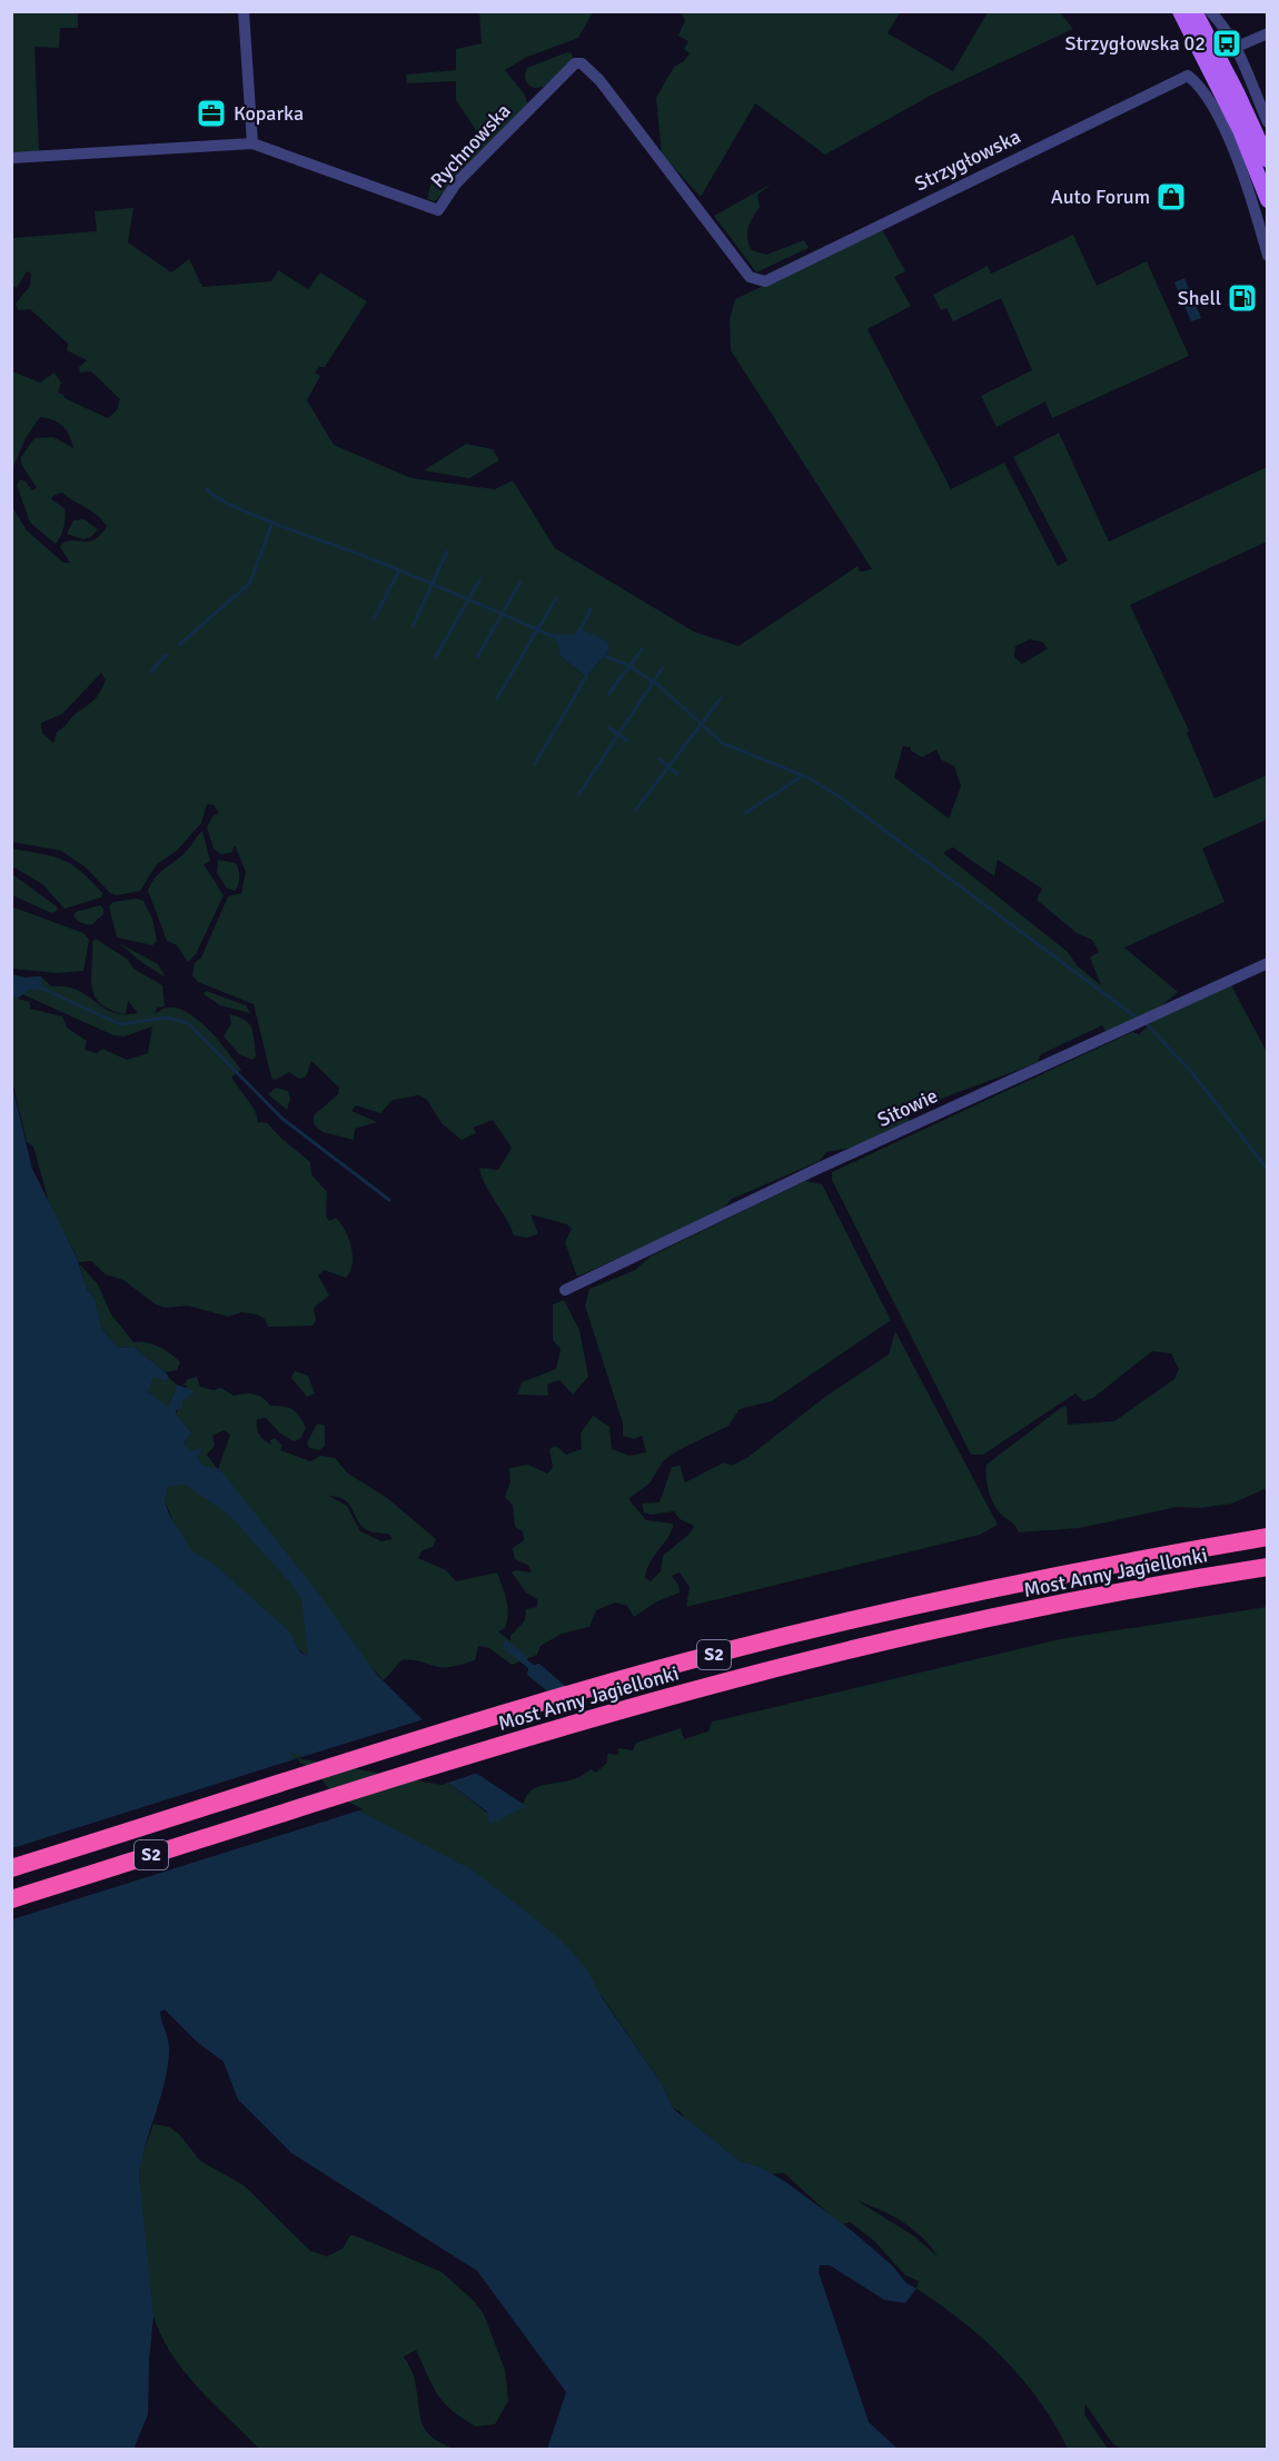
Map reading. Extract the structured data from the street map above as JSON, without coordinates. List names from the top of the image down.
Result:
{
  "streets": {
    "highway": ["Most Anny Jagiellonki", "S2"],
    "street": ["Rychnowska", "Strzygłowska", "Sitowie"]
  },
  "crossings": [
    ["Rychnowska", "Strzygłowska"]
  ],
  "places": {
    "bus stop": ["Strzygłowska 02"],
    "office": ["Koparka"],
    "shop": ["Auto Forum"],
    "fuel station": ["Shell"]
  }
}
